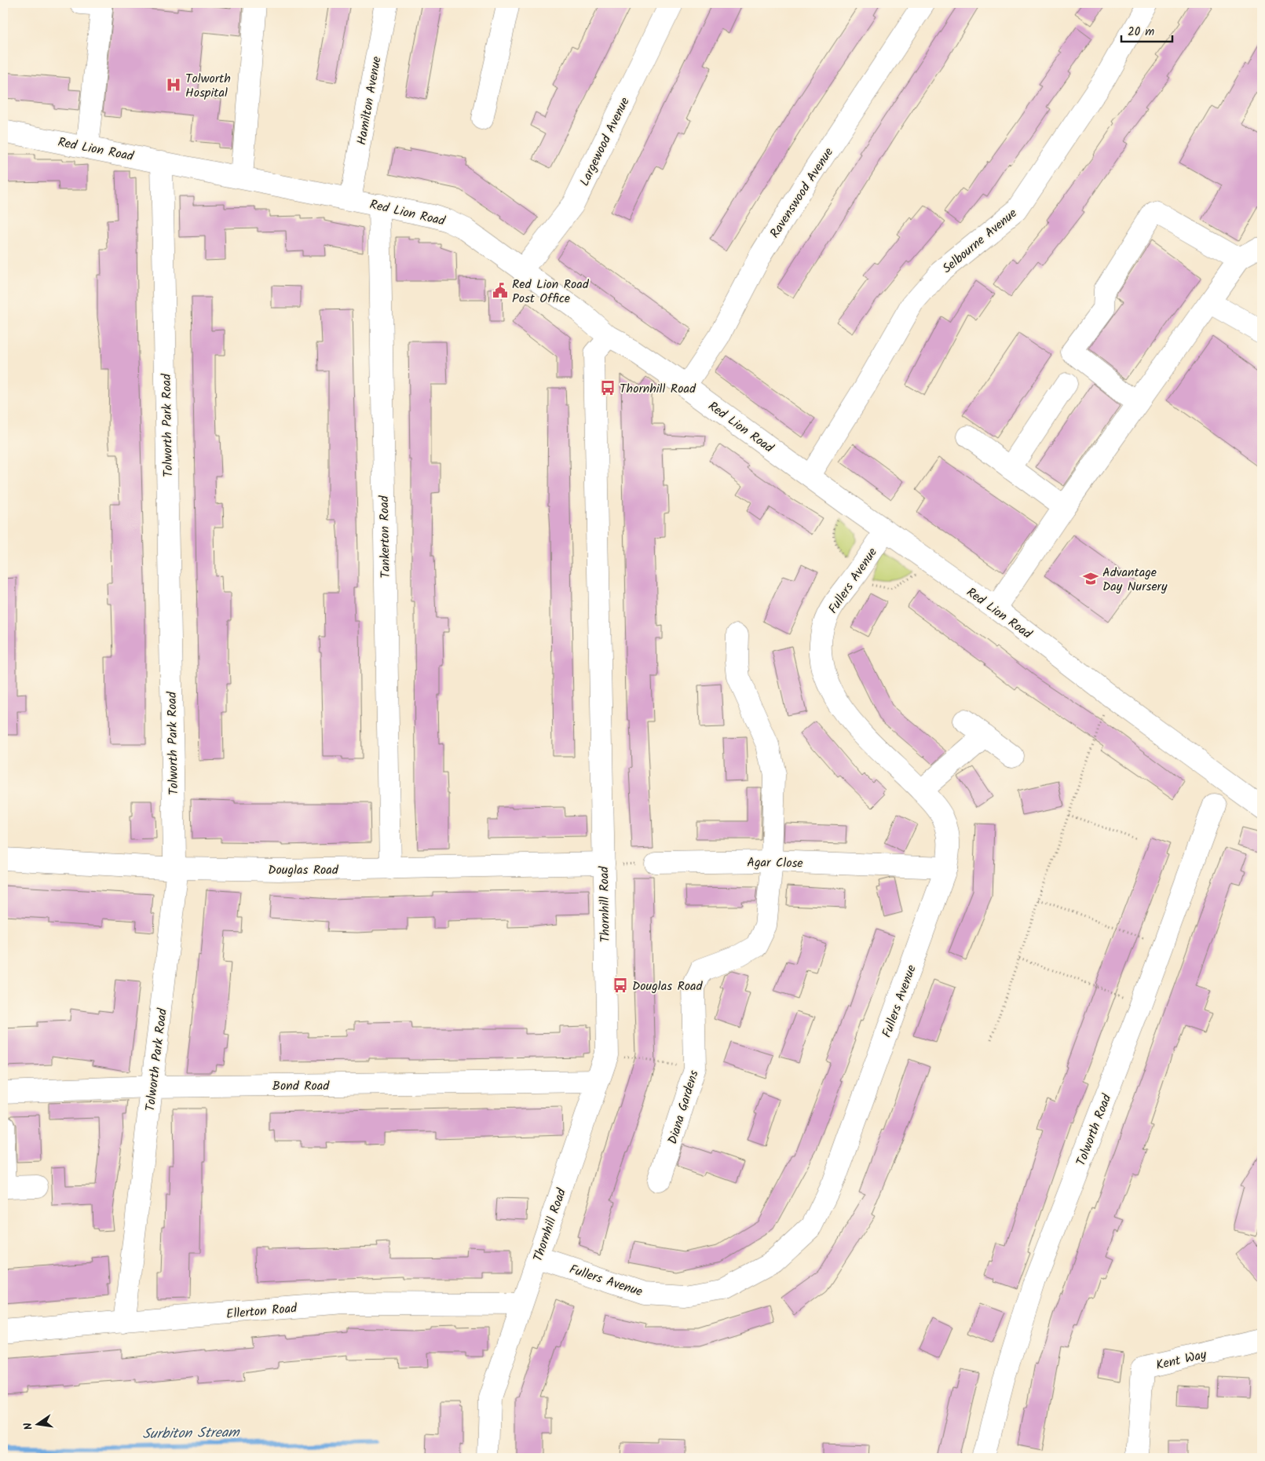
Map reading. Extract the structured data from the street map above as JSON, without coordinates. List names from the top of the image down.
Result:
{
  "streets": {
    "street": [
      "Hamilton Avenue",
      "Largewood Avenue",
      "Red Lion Road",
      "Ravenswood Avenue",
      "Selbourne Avenue",
      "Tolworth Park Road",
      "Tankerton Road",
      "Fullers Avenue",
      "Agar Close",
      "Douglas Road",
      "Thornhill Road",
      "Bond Road",
      "Diana Gardens",
      "Tolworth Road",
      "Ellerton Road",
      "Kent Way"
    ]
  },
  "crossings": [
    ["Hamilton Avenue", "Red Lion Road"],
    ["Largewood Avenue", "Red Lion Road"],
    ["Red Lion Road", "Ravenswood Avenue"],
    ["Red Lion Road", "Selbourne Avenue"],
    ["Red Lion Road", "Tolworth Park Road"],
    ["Red Lion Road", "Tankerton Road"],
    ["Red Lion Road", "Fullers Avenue"],
    ["Red Lion Road", "Thornhill Road"],
    ["Tolworth Park Road", "Douglas Road"],
    ["Tolworth Park Road", "Bond Road"],
    ["Tolworth Park Road", "Ellerton Road"],
    ["Tankerton Road", "Douglas Road"],
    ["Fullers Avenue", "Agar Close"],
    ["Fullers Avenue", "Thornhill Road"],
    ["Agar Close", "Diana Gardens"],
    ["Douglas Road", "Thornhill Road"],
    ["Thornhill Road", "Bond Road"],
    ["Thornhill Road", "Ellerton Road"]
  ],
  "water": ["Surbiton Stream"],
  "places": {
    "hospital": ["Tolworth Hospital"],
    "public building": ["Red Lion Road Post Office"],
    "bus stop": ["Thornhill Road", "Douglas Road"],
    "school or university": ["Advantage Day Nursery"]
  },
  "scale_bar": "20 m",
  "north": "left"
}
